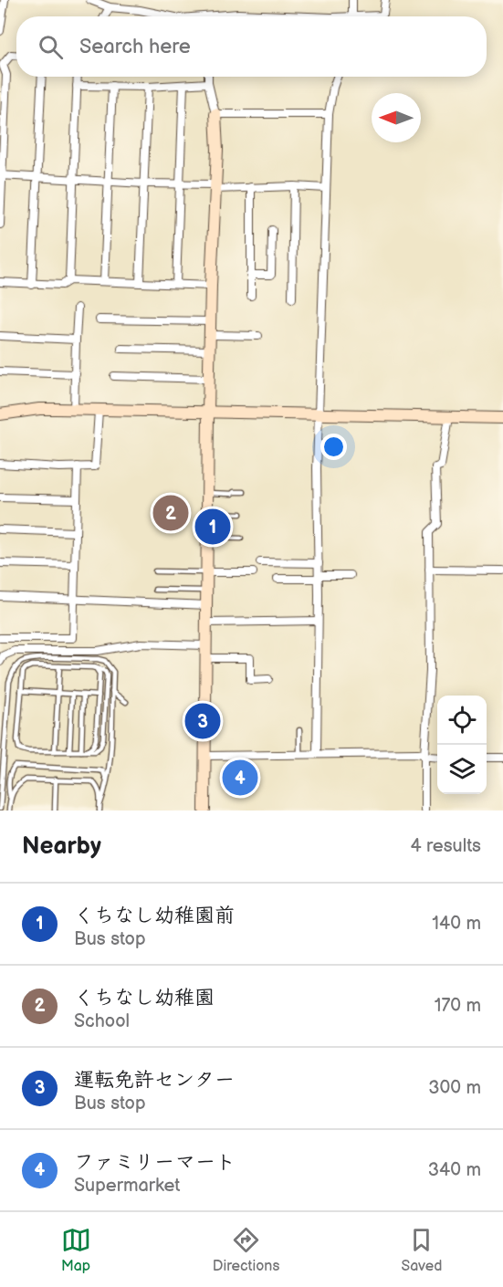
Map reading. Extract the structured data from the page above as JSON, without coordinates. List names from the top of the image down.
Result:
{
  "north": "left",
  "page": {
    "search": "Search here",
    "pins": [
      "2",
      "1",
      "3",
      "4"
    ],
    "heading": ["Nearby", "4 results"],
    "list": [
      {
        "mark": "1",
        "name": "くちなし幼稚園前",
        "note": "Bus stop",
        "value": "140 m"
      },
      {
        "mark": "2",
        "name": "くちなし幼稚園",
        "note": "School",
        "value": "170 m"
      },
      {
        "mark": "3",
        "name": "運転免許センター",
        "note": "Bus stop",
        "value": "300 m"
      },
      {
        "mark": "4",
        "name": "ファミリーマート",
        "note": "Supermarket",
        "value": "340 m"
      }
    ],
    "nav": ["Map", "Directions", "Saved"]
  }
}
